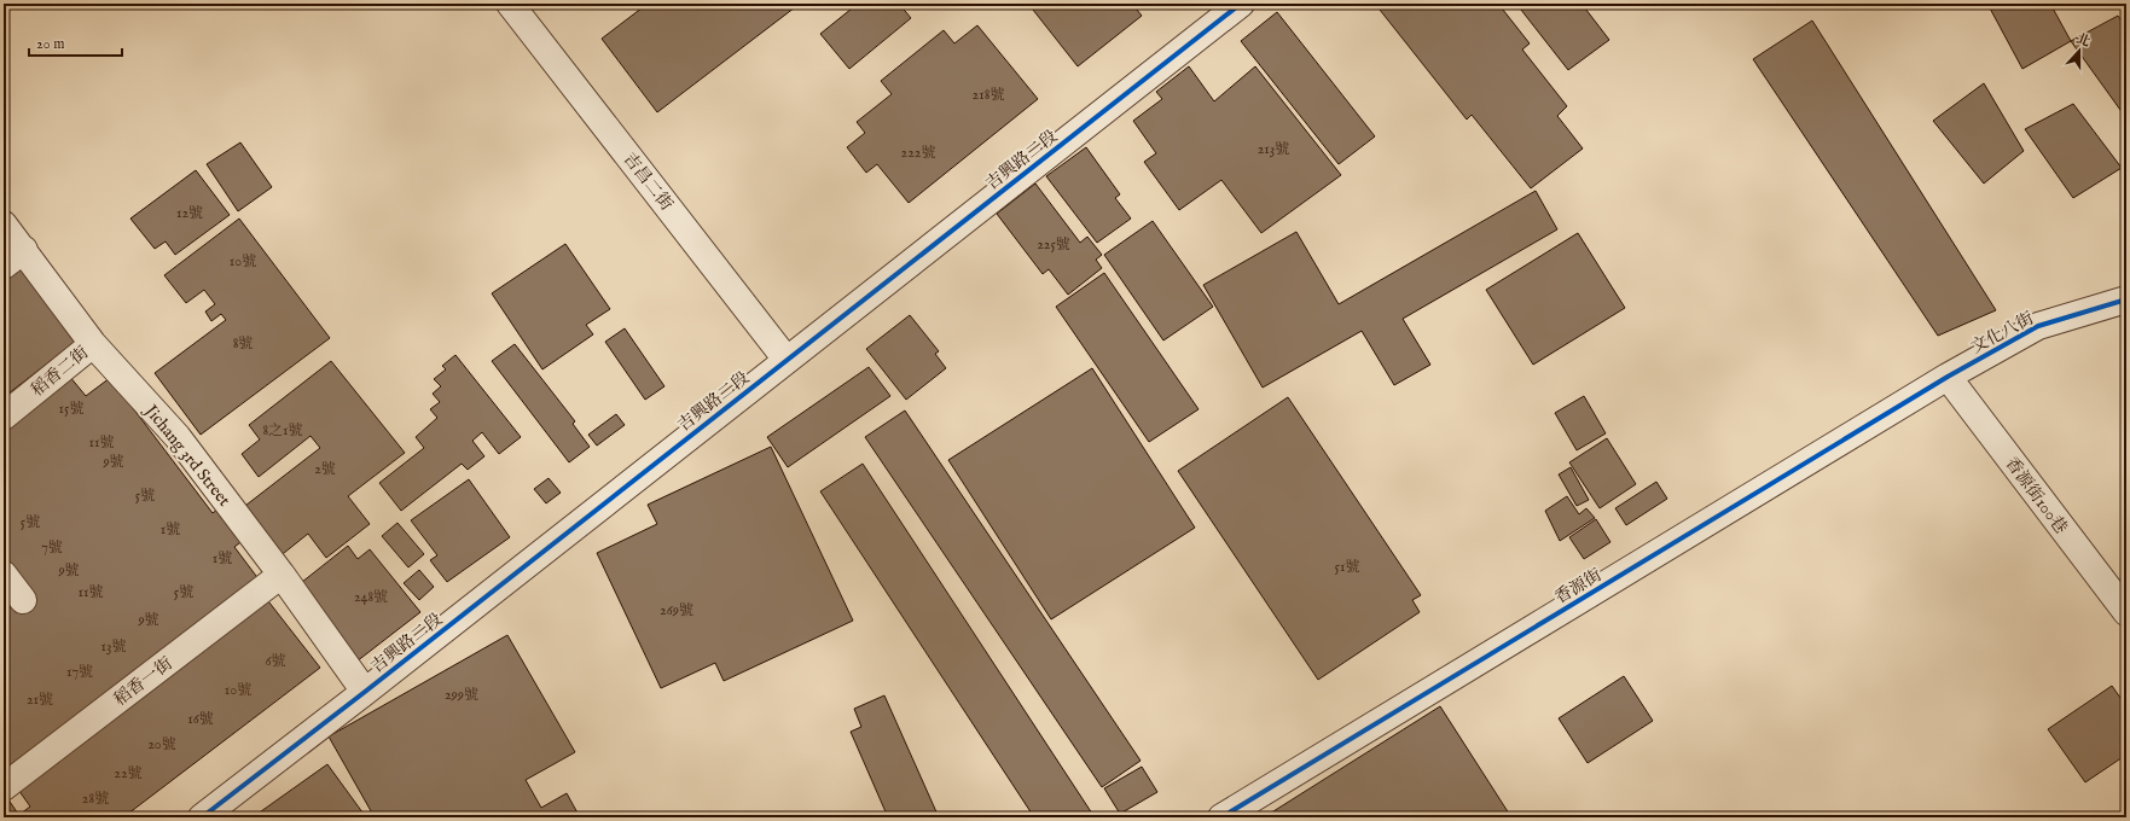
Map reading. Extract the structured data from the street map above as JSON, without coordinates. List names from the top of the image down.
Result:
{
  "streets": {
    "street": [
      "吉興路二段",
      "吉昌二街",
      "文化八街",
      "稻香二街",
      "Jichang 3rd Street",
      "香源街100巷",
      "香源街",
      "稻香一街"
    ]
  },
  "crossings": [
    ["吉興路二段", "吉昌二街"],
    ["吉興路二段", "Jichang 3rd Street"],
    ["文化八街", "香源街100巷"],
    ["文化八街", "香源街"],
    ["稻香二街", "Jichang 3rd Street"],
    ["Jichang 3rd Street", "稻香一街"],
    ["香源街100巷", "香源街"]
  ],
  "house_numbers": [
    "218號",
    "213號",
    "222號",
    "12號",
    "225號",
    "10號",
    "8號",
    "15號",
    "8之1號",
    "11號",
    "9號",
    "2號",
    "5號",
    "5號",
    "1號",
    "7號",
    "1號",
    "51號",
    "9號",
    "11號",
    "5號",
    "248號",
    "269號",
    "9號",
    "13號",
    "6號",
    "17號",
    "10號",
    "299號",
    "21號",
    "16號",
    "20號",
    "22號",
    "28號"
  ],
  "scale_bar": "20 m",
  "north": "top"
}
